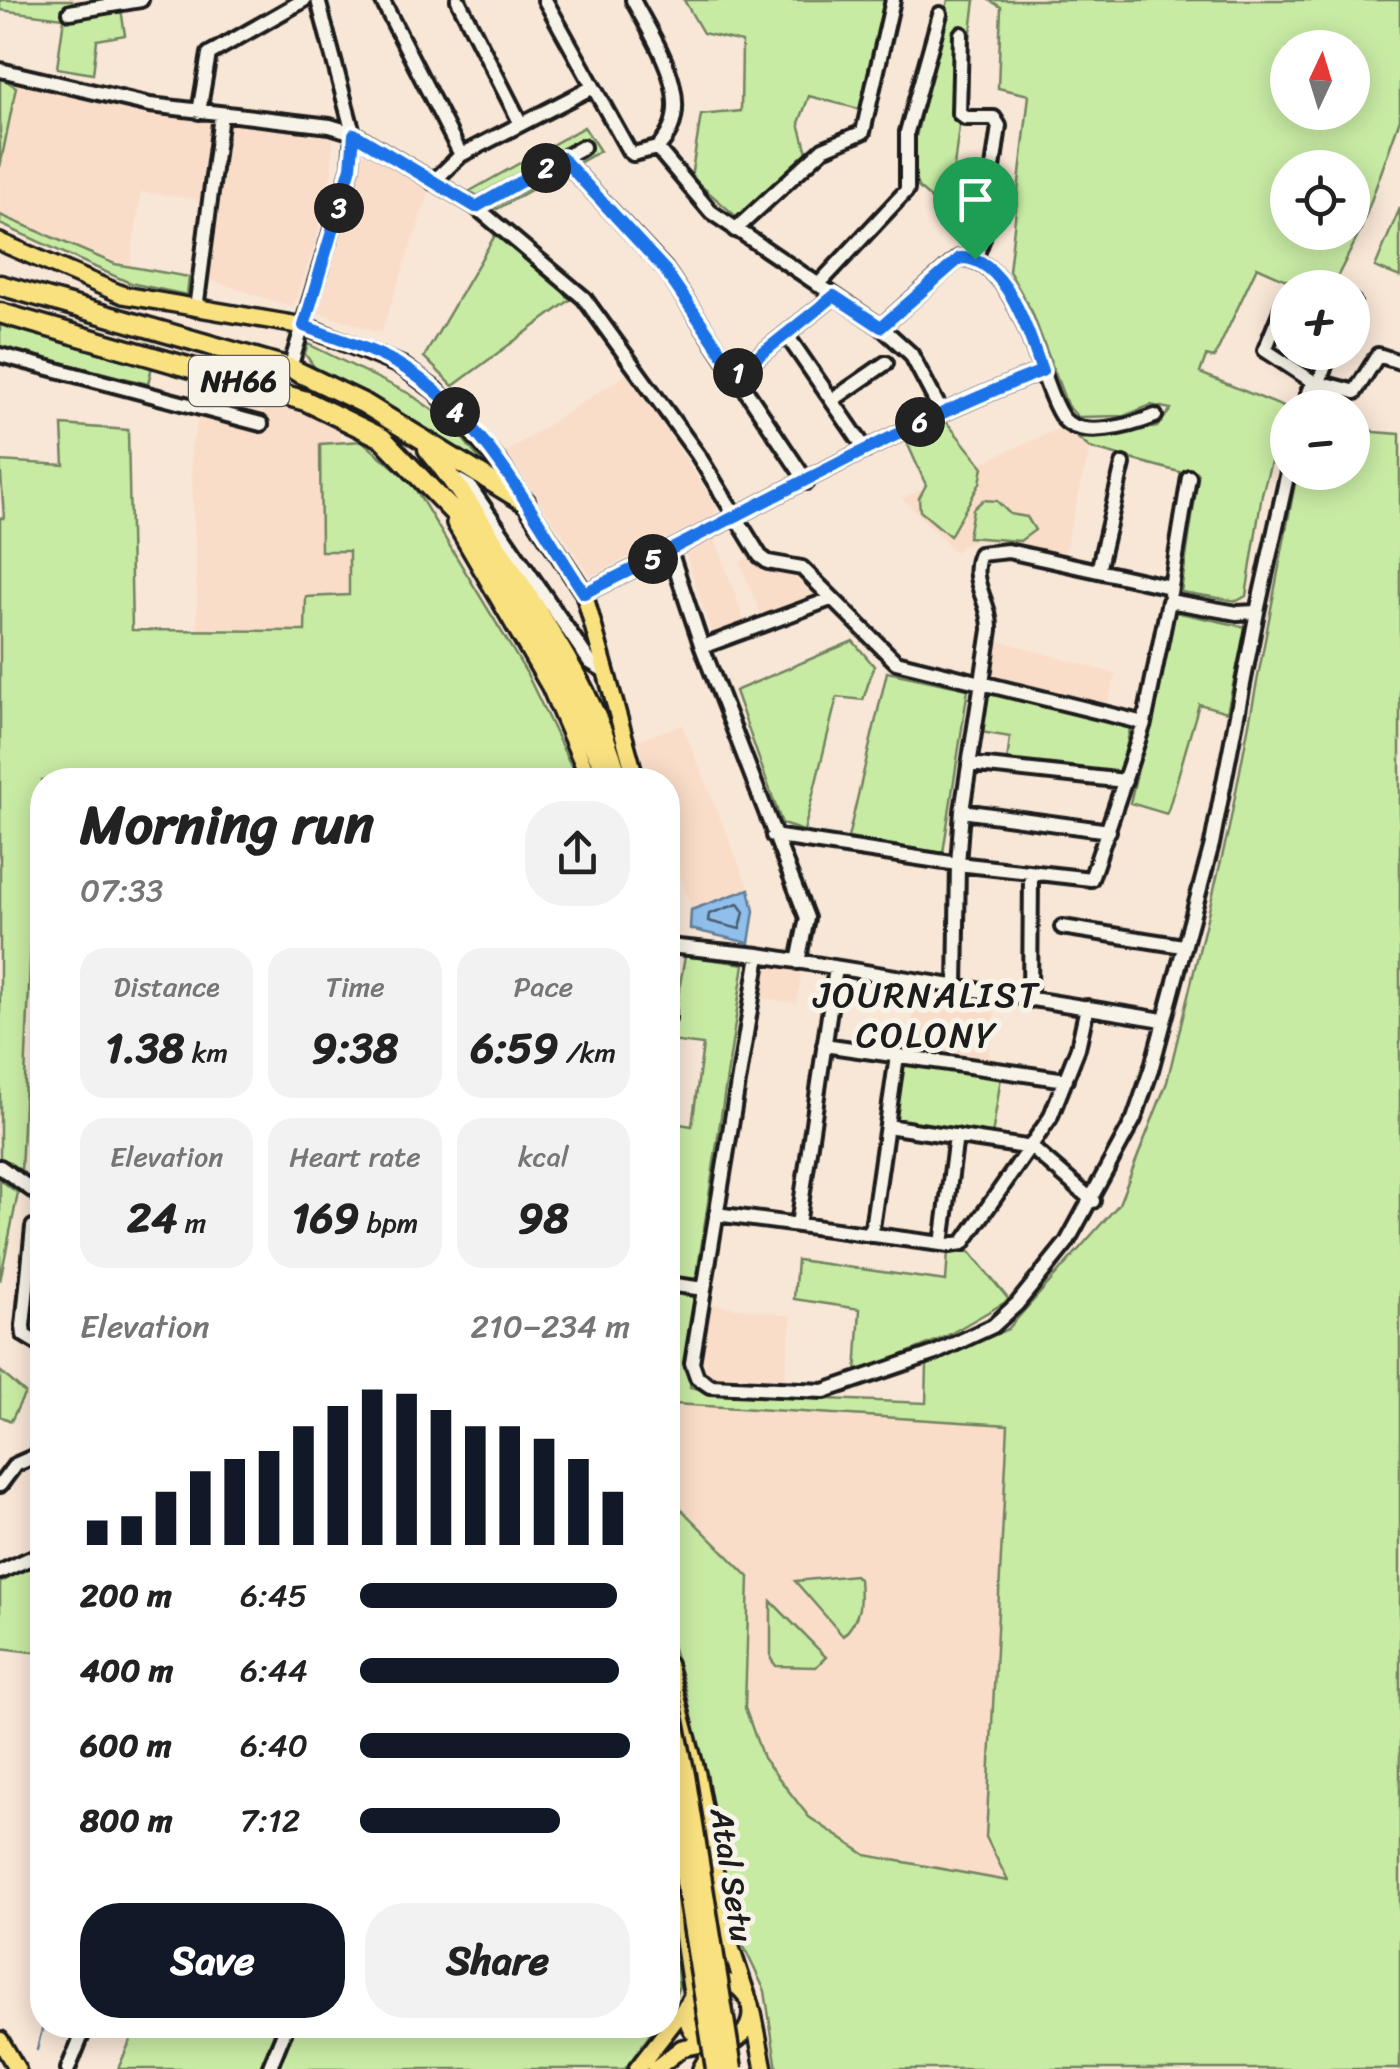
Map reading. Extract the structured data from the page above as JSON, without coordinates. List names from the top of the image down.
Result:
{
  "streets": {
    "highway": ["NH66", "Atal Setu"]
  },
  "districts": ["JOURNALIST COLONY"],
  "north": "top",
  "page": {
    "map_buttons": ["+", "−"],
    "pins": [
      "2",
      "3",
      "1",
      "4",
      "6",
      "5"
    ],
    "heading": ["Morning run", "07:33"],
    "stats": [
      ["Distance", "1.38 km"],
      ["Time", "9:38"],
      ["Pace", "6:59 /km"],
      ["Elevation", "24 m"],
      ["Heart rate", "169 bpm"],
      ["kcal", "98"]
    ],
    "chart": ["Elevation", "210–234 m"],
    "list": [
      {
        "name": "200 m",
        "note": "6:45"
      },
      {
        "name": "400 m",
        "note": "6:44"
      },
      {
        "name": "600 m",
        "note": "6:40"
      },
      {
        "name": "800 m",
        "note": "7:12"
      }
    ],
    "buttons": ["Save", "Share"]
  }
}
